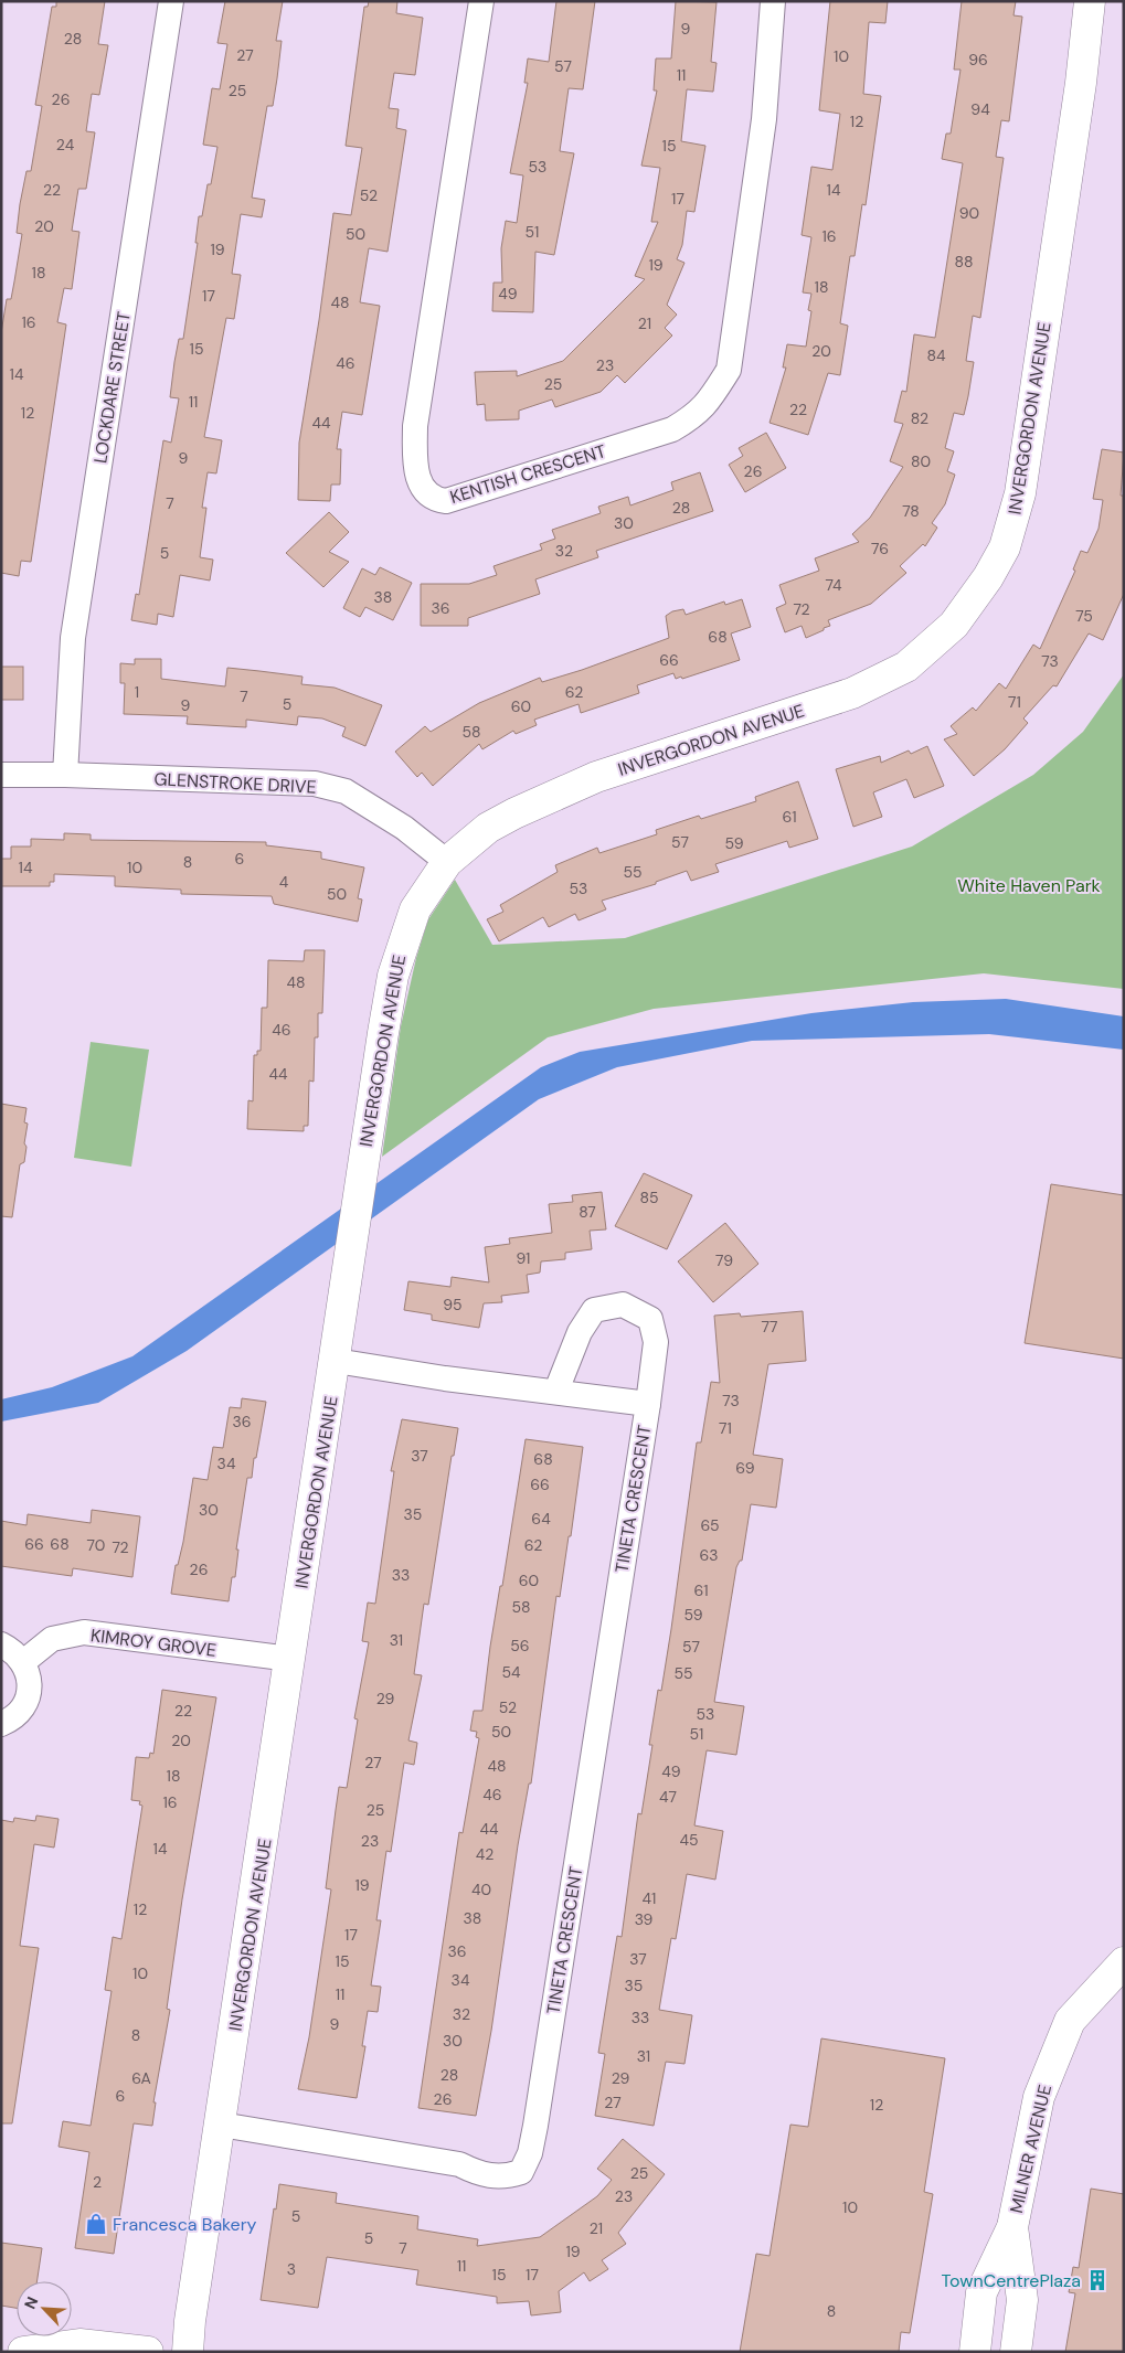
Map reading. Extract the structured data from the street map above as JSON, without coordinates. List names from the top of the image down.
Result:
{
  "streets": {
    "street": [
      "LOCKDARE STREET",
      "INVERGORDON AVENUE",
      "KENTISH CRESCENT",
      "GLENSTROKE DRIVE",
      "TINETA CRESCENT",
      "KIMROY GROVE",
      "MILNER AVENUE"
    ]
  },
  "crossings": [
    ["LOCKDARE STREET", "GLENSTROKE DRIVE"],
    ["INVERGORDON AVENUE", "GLENSTROKE DRIVE"],
    ["INVERGORDON AVENUE", "TINETA CRESCENT"],
    ["INVERGORDON AVENUE", "KIMROY GROVE"]
  ],
  "parks": ["White Haven Park"],
  "places": {
    "shop": ["Francesca Bakery"],
    "building": ["TownCentrePlaza"]
  },
  "house_numbers": [
    "9",
    "28",
    "27",
    "10",
    "96",
    "57",
    "11",
    "25",
    "26",
    "94",
    "12",
    "24",
    "15",
    "53",
    "22",
    "14",
    "52",
    "17",
    "90",
    "20",
    "51",
    "50",
    "16",
    "19",
    "88",
    "19",
    "18",
    "18",
    "49",
    "17",
    "48",
    "16",
    "21",
    "15",
    "20",
    "84",
    "46",
    "23",
    "14",
    "25",
    "11",
    "22",
    "12",
    "82",
    "44",
    "9",
    "80",
    "26",
    "7",
    "28",
    "78",
    "30",
    "76",
    "32",
    "5",
    "74",
    "38",
    "36",
    "72",
    "75",
    "68",
    "66",
    "73",
    "1",
    "62",
    "7",
    "71",
    "5",
    "9",
    "60",
    "58",
    "61",
    "57",
    "59",
    "6",
    "8",
    "14",
    "10",
    "55",
    "4",
    "53",
    "50",
    "48",
    "46",
    "44",
    "85",
    "87",
    "91",
    "79",
    "95",
    "77",
    "73",
    "36",
    "71",
    "37",
    "68",
    "34",
    "69",
    "66",
    "30",
    "35",
    "64",
    "65",
    "66",
    "68",
    "70",
    "62",
    "72",
    "63",
    "26",
    "33",
    "60",
    "61",
    "58",
    "59",
    "31",
    "56",
    "57",
    "54",
    "55",
    "29",
    "52",
    "22",
    "53",
    "50",
    "51",
    "20",
    "27",
    "48",
    "49",
    "18",
    "46",
    "47",
    "16",
    "25",
    "44",
    "45",
    "23",
    "14",
    "42",
    "19",
    "40",
    "41",
    "12",
    "38",
    "39",
    "17",
    "36",
    "37",
    "15",
    "10",
    "34",
    "35",
    "11",
    "32",
    "33",
    "9",
    "8",
    "30",
    "31",
    "28",
    "6A",
    "29",
    "6",
    "26",
    "27",
    "12",
    "25",
    "2",
    "23",
    "10",
    "5",
    "21",
    "5",
    "7",
    "19",
    "11",
    "3",
    "15",
    "17",
    "8"
  ],
  "north": "top left"
}
